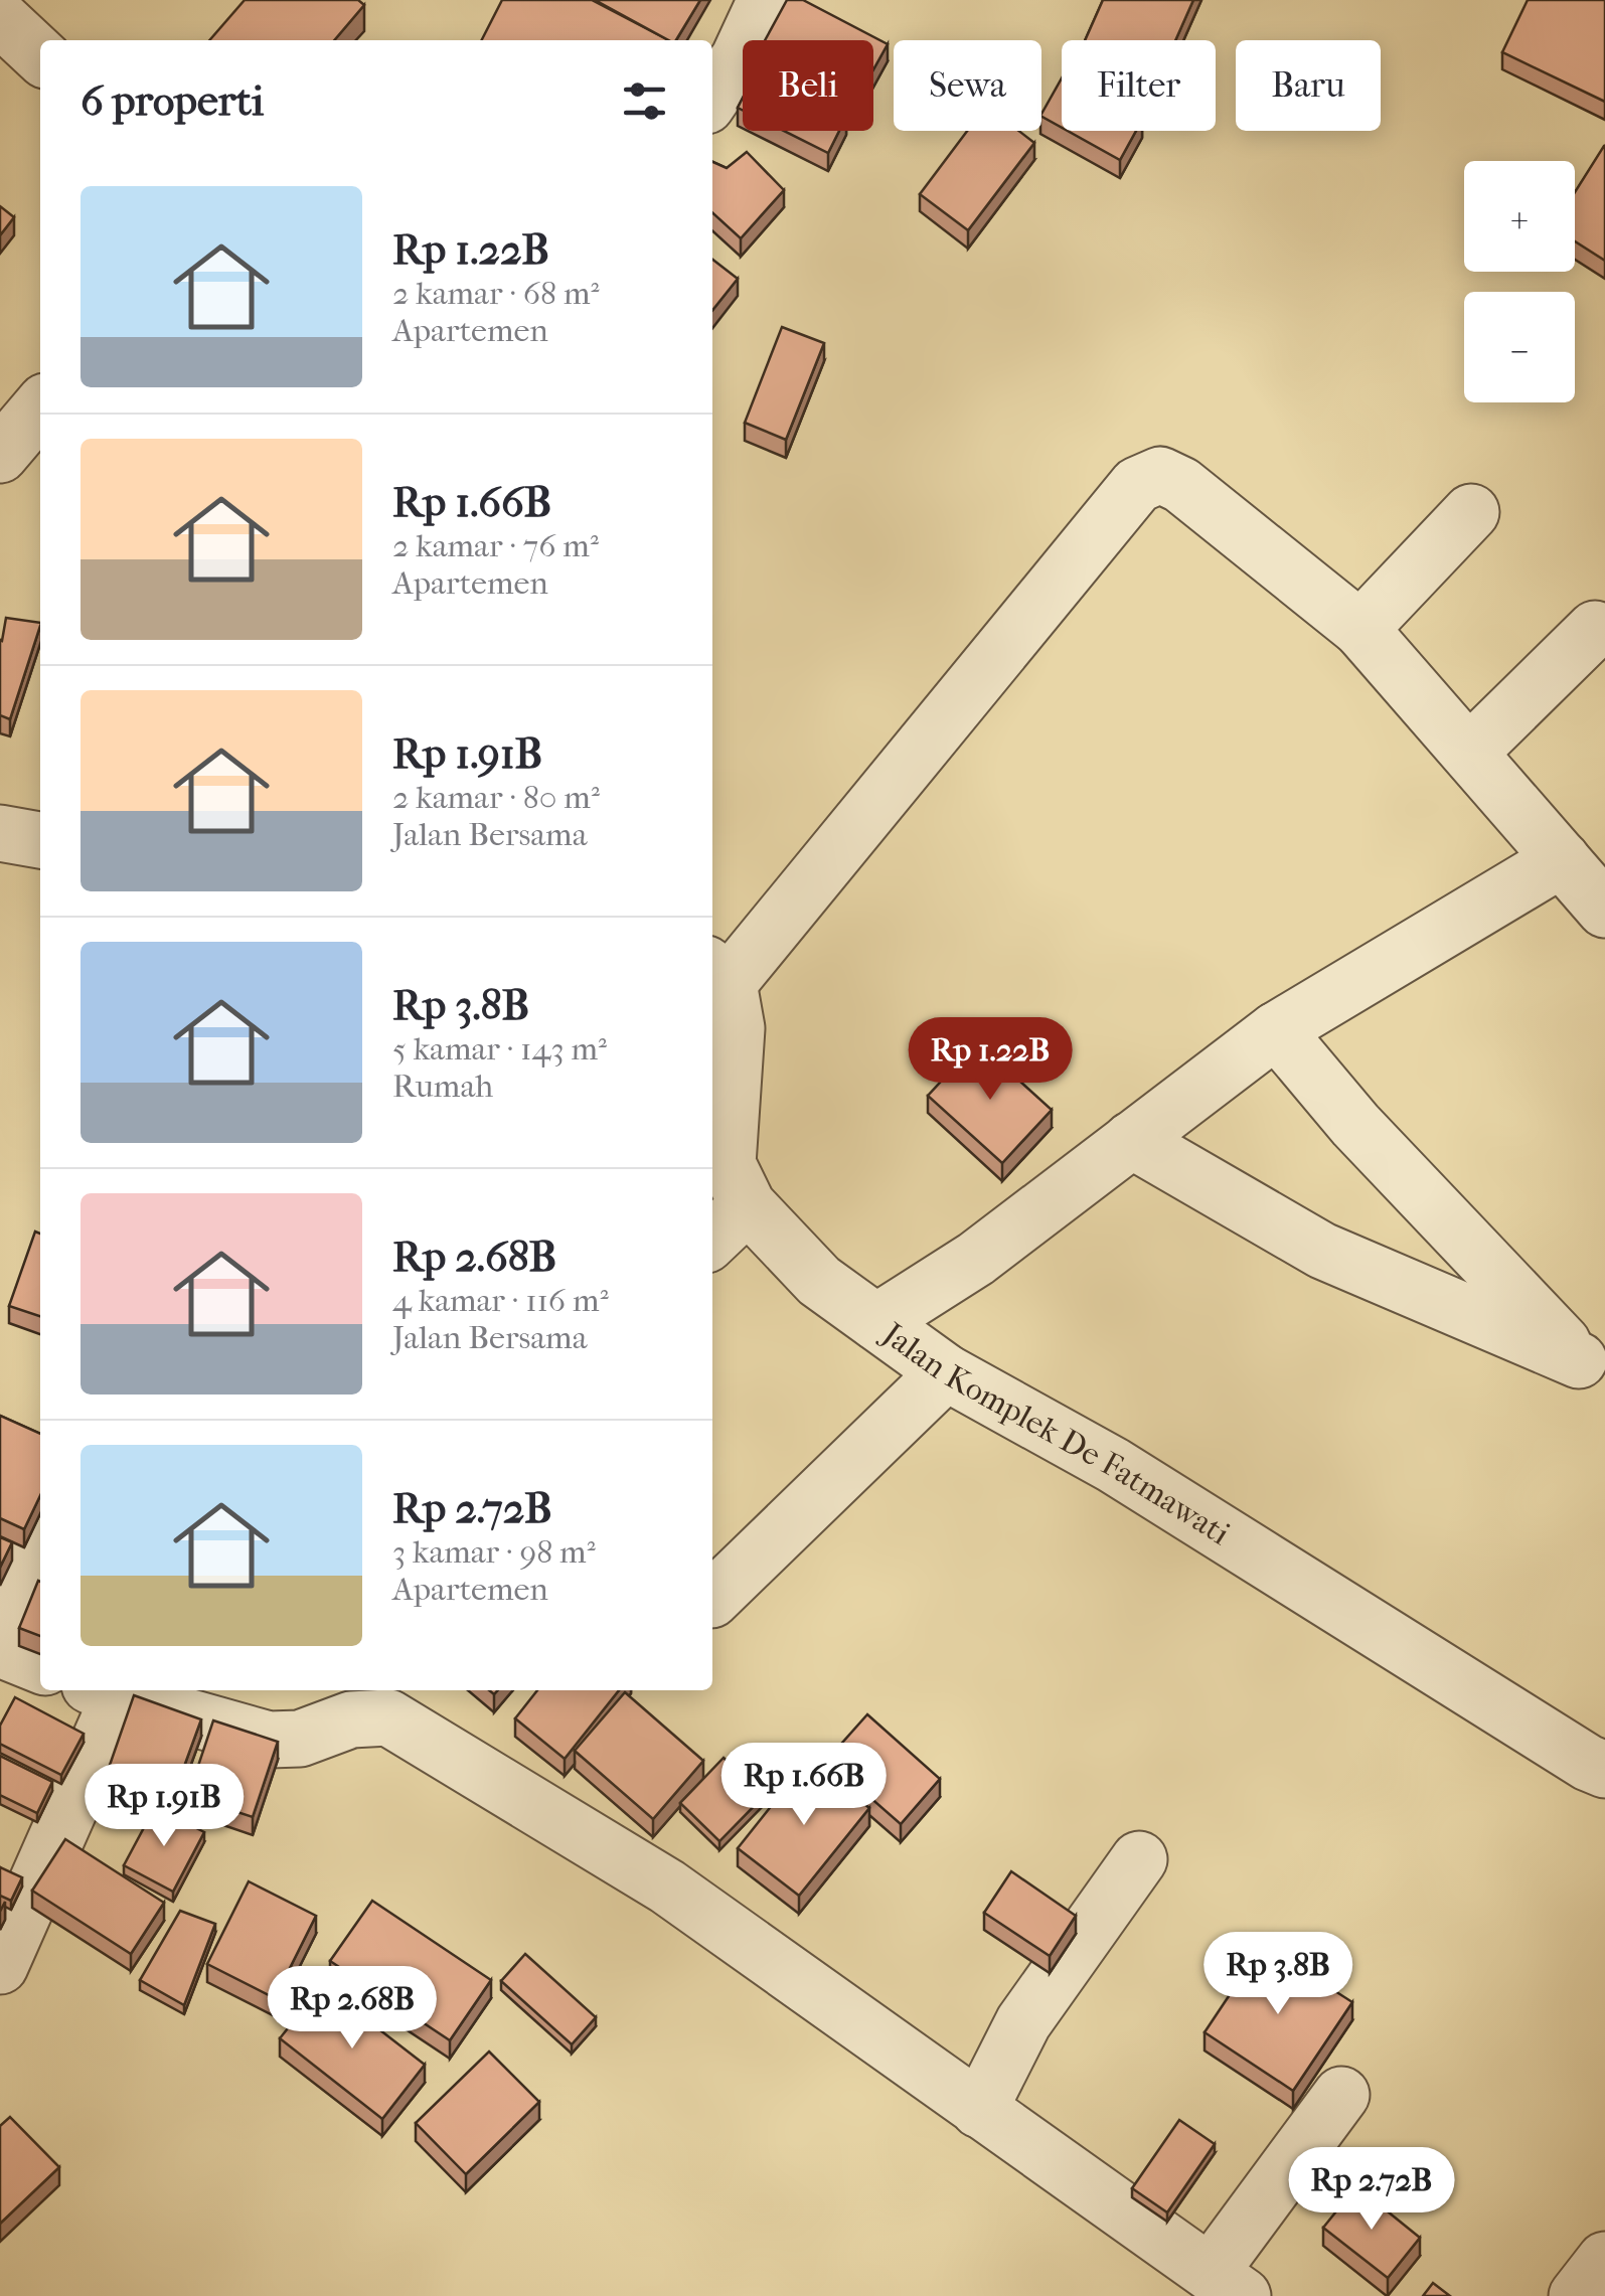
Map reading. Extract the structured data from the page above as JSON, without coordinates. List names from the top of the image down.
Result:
{
  "streets": {
    "street": ["Jalan Komplek De Fatmawati"]
  },
  "page": {
    "chip": [
      "Beli",
      "Sewa",
      "Filter",
      "Baru"
    ],
    "heading": "6 properti",
    "map_buttons": ["+", "−"],
    "list": [
      {
        "name": "Rp 1.22B",
        "note": "2 kamar · 68 m² · Apartemen"
      },
      {
        "name": "Rp 1.66B",
        "note": "2 kamar · 76 m² · Apartemen"
      },
      {
        "name": "Rp 1.91B",
        "note": "2 kamar · 80 m² · Jalan Bersama"
      },
      {
        "name": "Rp 3.8B",
        "note": "5 kamar · 143 m² · Rumah"
      },
      {
        "name": "Rp 2.68B",
        "note": "4 kamar · 116 m² · Jalan Bersama"
      },
      {
        "name": "Rp 2.72B",
        "note": "3 kamar · 98 m² · Apartemen"
      }
    ],
    "price": [
      "Rp 1.22B",
      "Rp 1.66B",
      "Rp 1.91B",
      "Rp 3.8B",
      "Rp 2.68B",
      "Rp 2.72B"
    ]
  }
}
